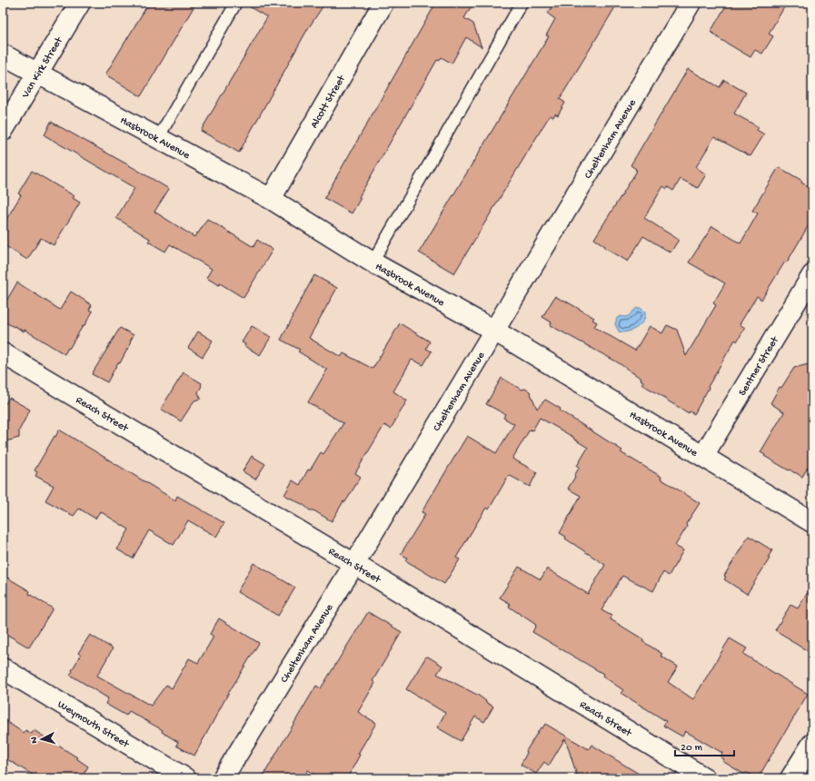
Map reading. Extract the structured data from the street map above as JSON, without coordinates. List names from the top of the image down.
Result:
{
  "streets": {
    "street": [
      "Van Kirk Street",
      "Alcott Street",
      "Hasbrook Avenue",
      "Cheltenham Avenue",
      "Sentner Street",
      "Reach Street",
      "Weymouth Street"
    ]
  },
  "crossings": [
    ["Van Kirk Street", "Hasbrook Avenue"],
    ["Alcott Street", "Hasbrook Avenue"],
    ["Hasbrook Avenue", "Cheltenham Avenue"],
    ["Hasbrook Avenue", "Sentner Street"],
    ["Cheltenham Avenue", "Reach Street"]
  ],
  "scale_bar": "20 m",
  "north": "left"
}
